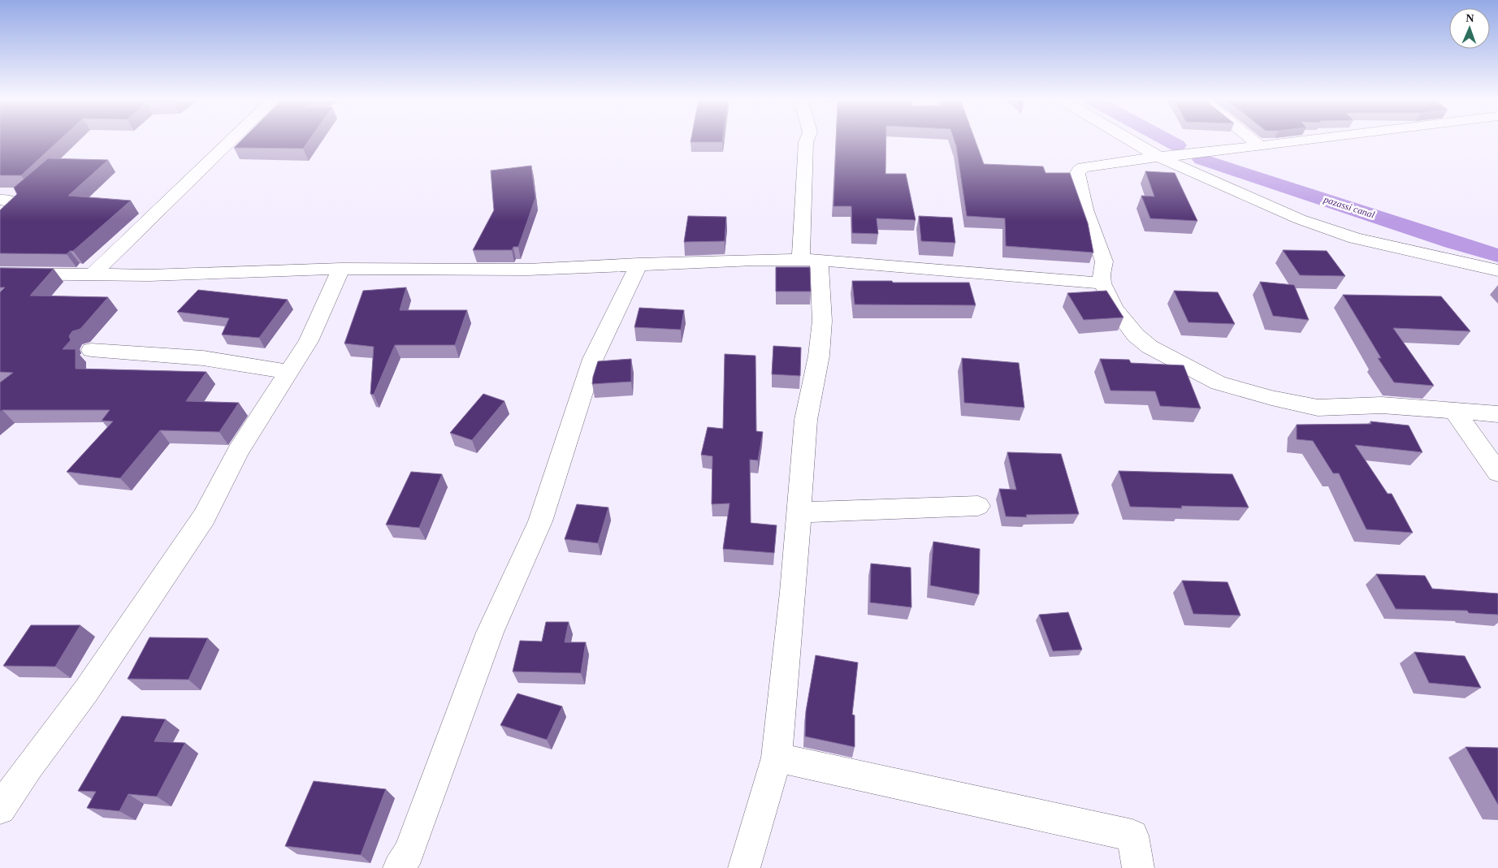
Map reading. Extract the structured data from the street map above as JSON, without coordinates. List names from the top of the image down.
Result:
{
  "water": ["pazassi canal"],
  "north": "top"
}
